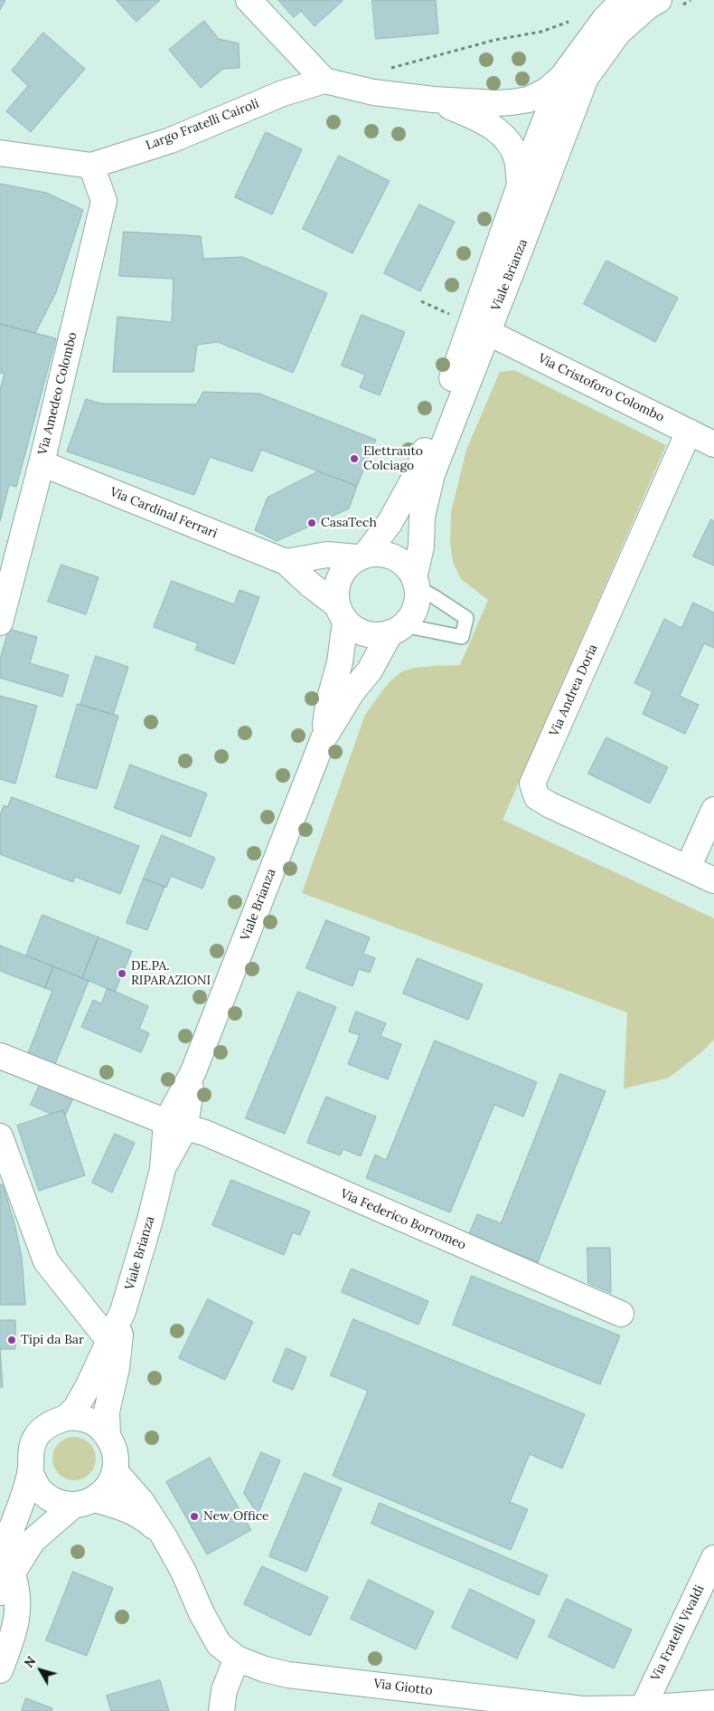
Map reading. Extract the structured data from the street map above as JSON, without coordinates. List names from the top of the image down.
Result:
{
  "streets": {
    "street": [
      "Largo Fratelli Cairoli",
      "Viale Brianza",
      "Via Cristoforo Colombo",
      "Via Amedeo Colombo",
      "Via Cardinal Ferrari",
      "Via Andrea Doria",
      "Via Federico Borromeo",
      "Via Fratelli Vivaldi",
      "Via Giotto"
    ]
  },
  "crossings": [
    ["Largo Fratelli Cairoli", "Via Amedeo Colombo"],
    ["Viale Brianza", "Via Cristoforo Colombo"],
    ["Viale Brianza", "Via Cardinal Ferrari"],
    ["Viale Brianza", "Via Federico Borromeo"],
    ["Viale Brianza", "Via Giotto"],
    ["Via Cristoforo Colombo", "Via Andrea Doria"],
    ["Via Amedeo Colombo", "Via Cardinal Ferrari"],
    ["Via Fratelli Vivaldi", "Via Giotto"]
  ],
  "places": [
    "Elettrauto Colciago",
    "CasaTech",
    "DE.PA. RIPARAZIONI",
    "Tipi da Bar",
    "New Office"
  ],
  "north": "top left"
}
